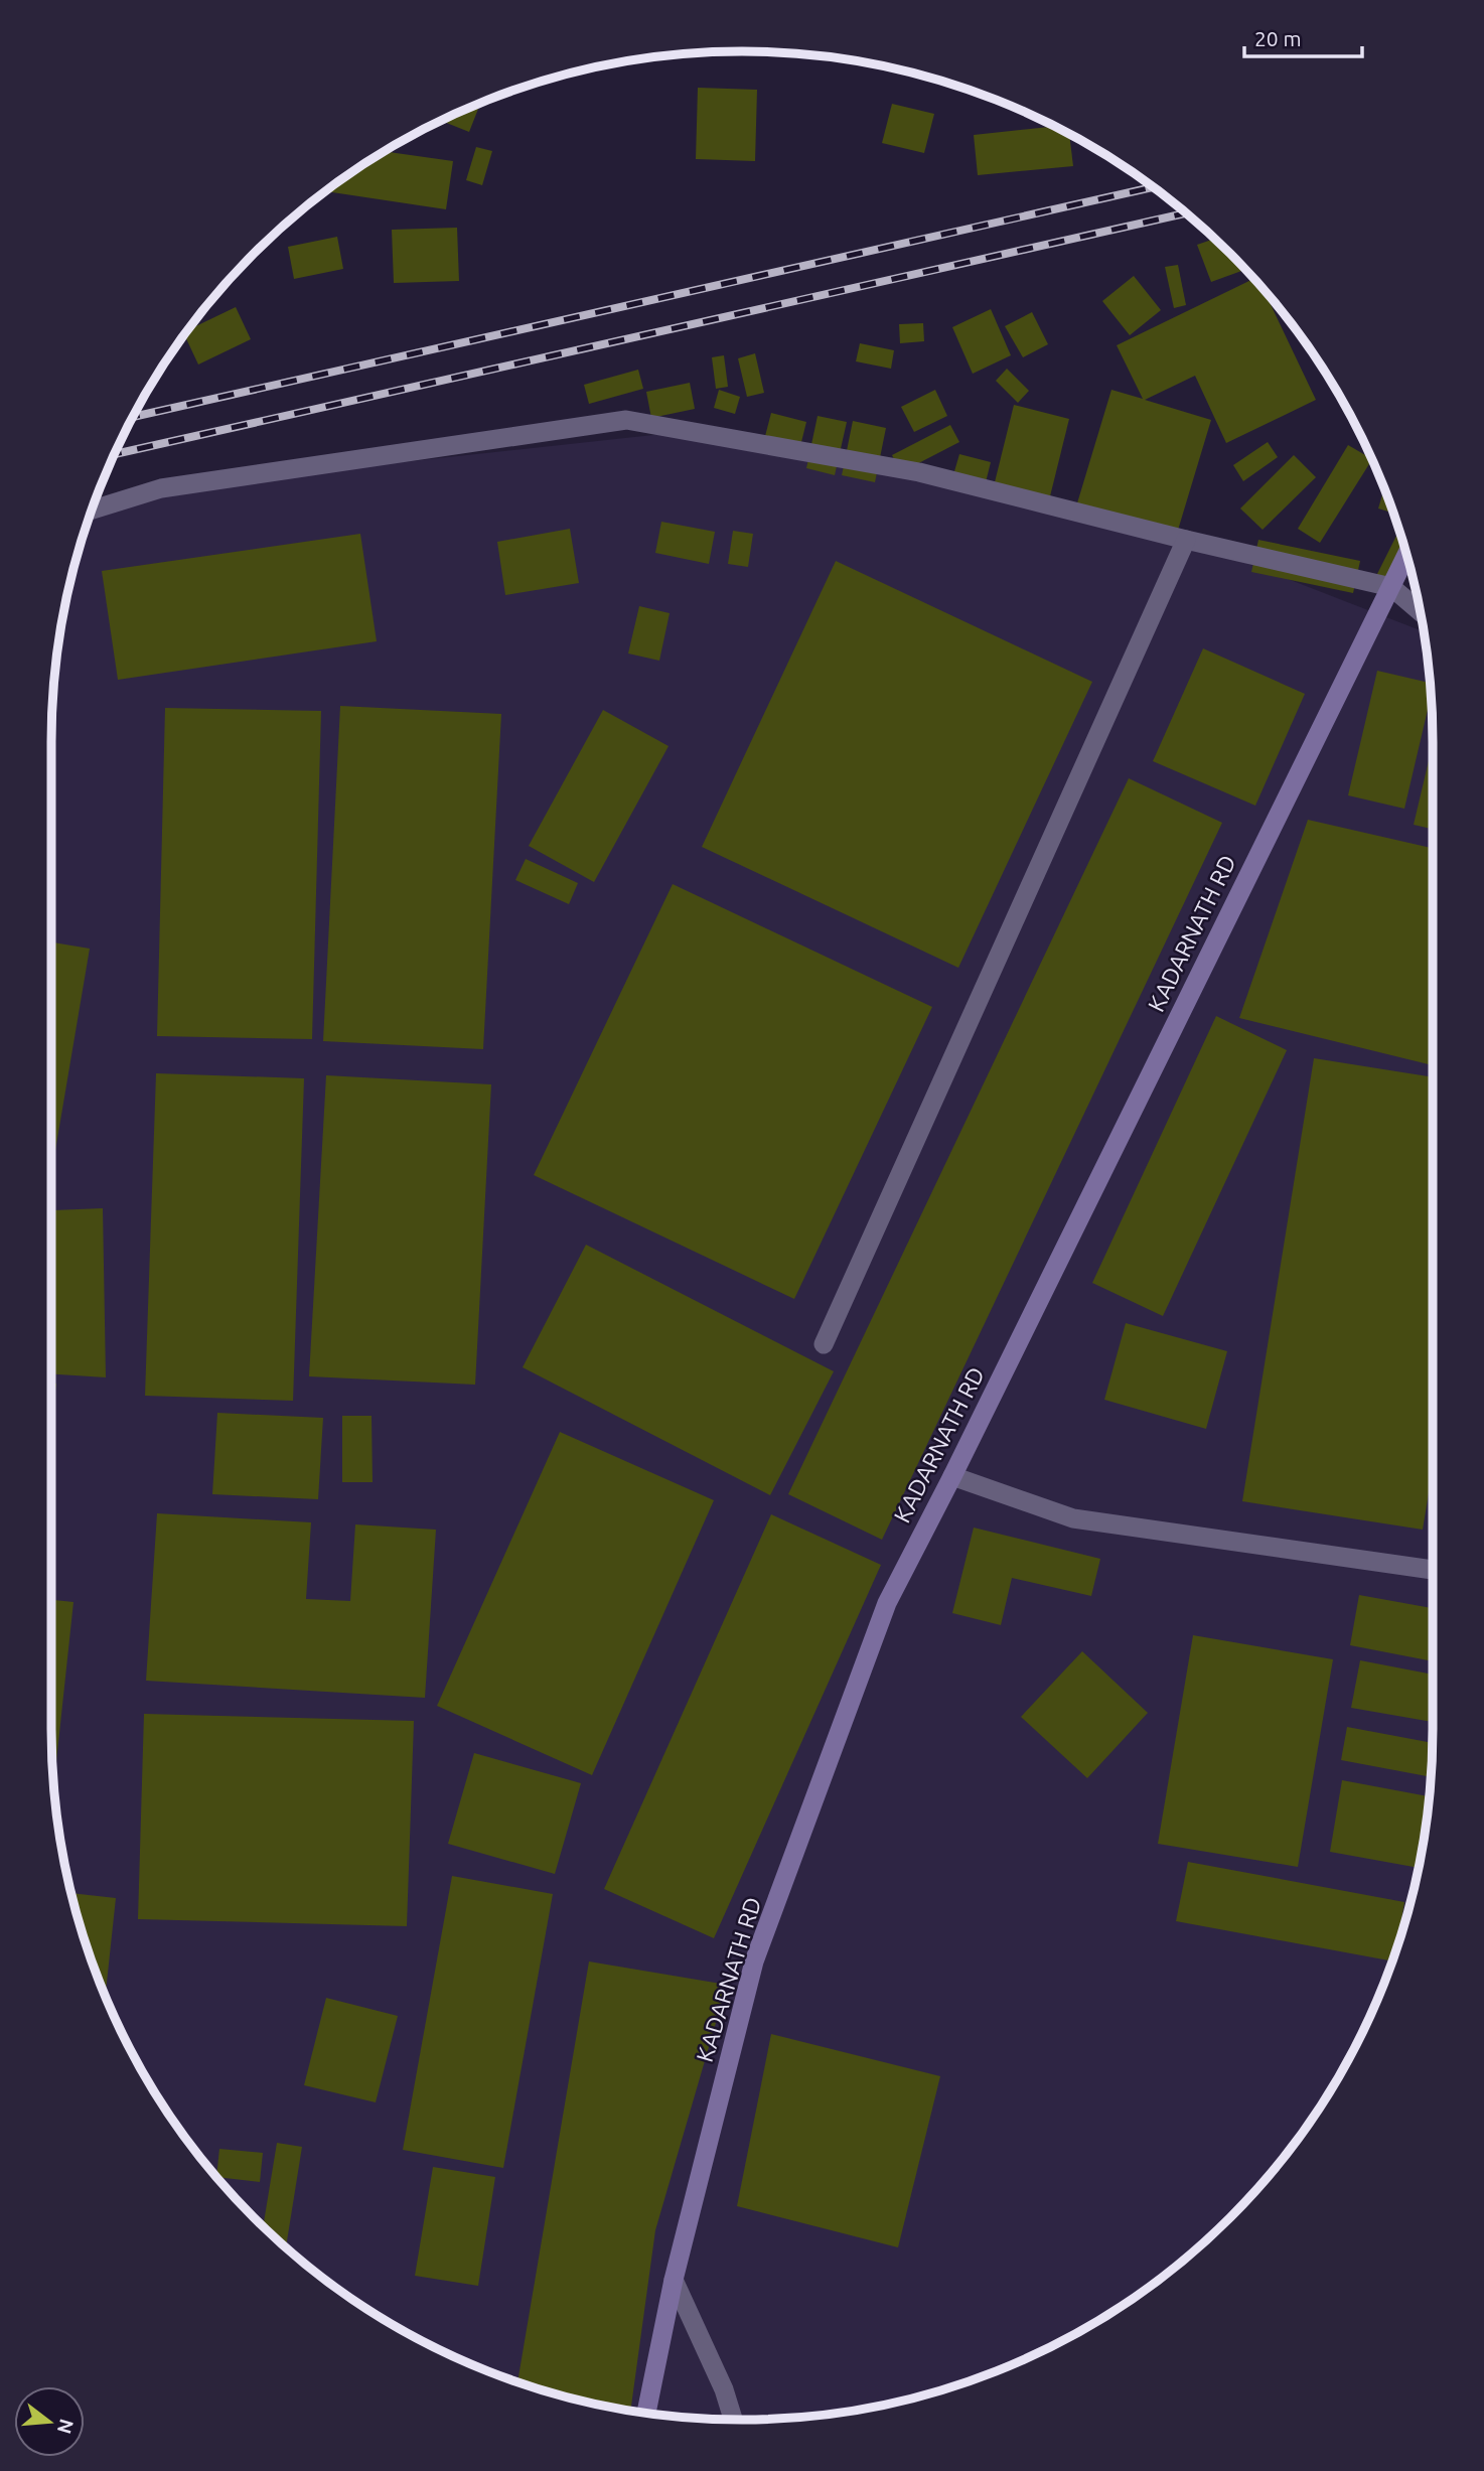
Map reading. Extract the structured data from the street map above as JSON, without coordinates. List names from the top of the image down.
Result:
{
  "streets": {
    "main road": ["KADARNATH RD"]
  },
  "scale_bar": "20 m",
  "north": "right"
}
